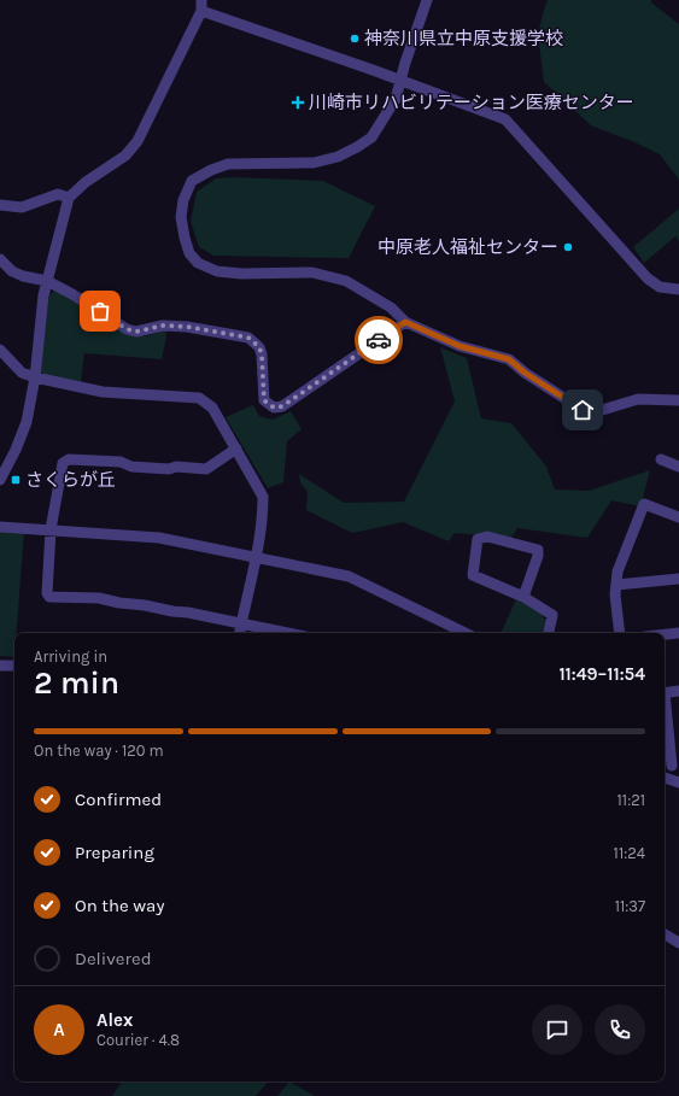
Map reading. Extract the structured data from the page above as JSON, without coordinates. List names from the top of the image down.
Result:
{
  "places": {
    "other": ["神奈川県立中原支援学校", "中原老人福祉センター"],
    "health": ["川崎市リハビリテーション医療センター"],
    "transit": ["さくらが丘"]
  },
  "page": {
    "heading": ["2 min", "Arriving in", "11:49–11:54"],
    "panel": ["Alex", "Courier · 4.8"],
    "bar": "On the way · 120 m",
    "list": [
      ["Confirmed", "11:21"],
      ["Preparing", "11:24"],
      ["On the way", "11:37"],
      "Delivered"
    ],
    "round": "A"
  }
}
